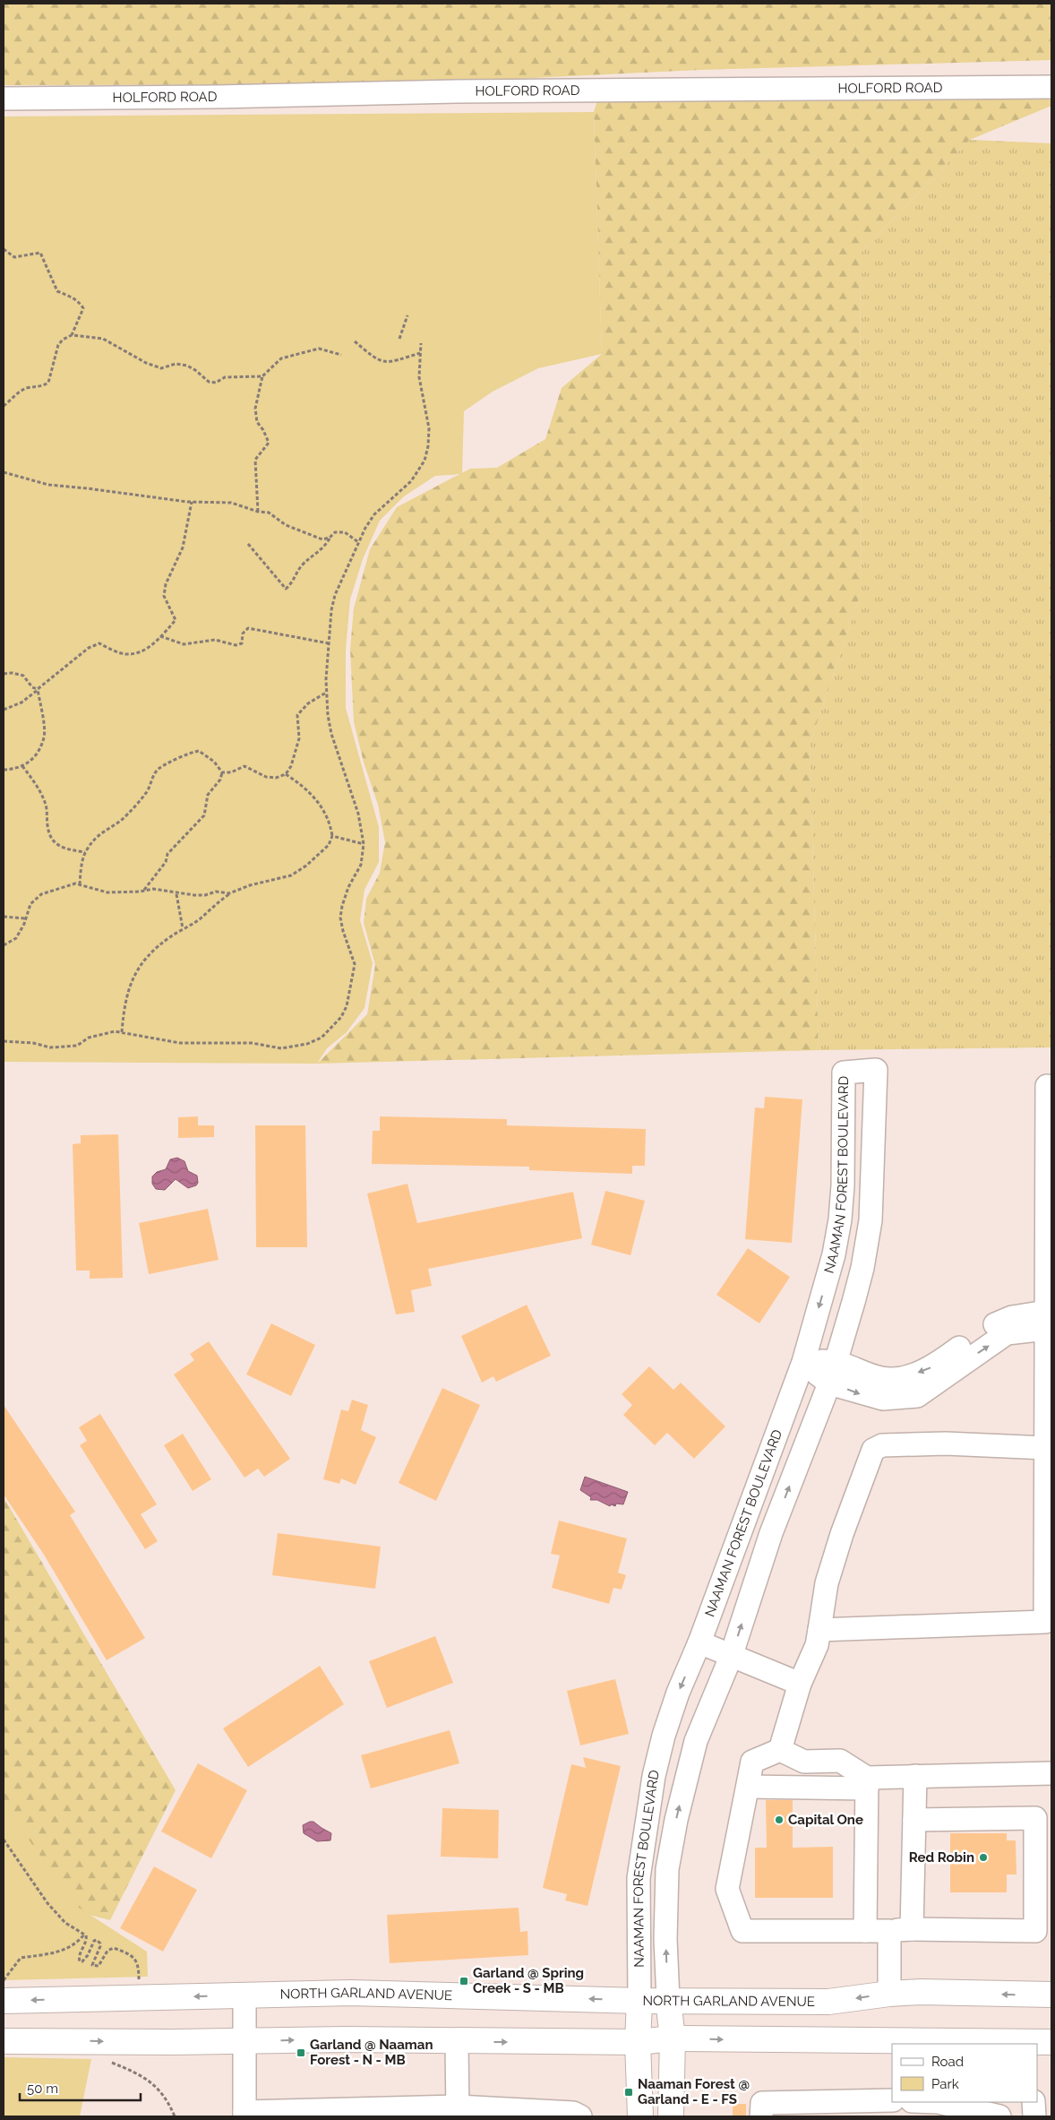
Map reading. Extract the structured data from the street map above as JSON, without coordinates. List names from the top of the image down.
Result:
{
  "streets": {
    "main road": ["NAAMAN FOREST BOULEVARD", "NORTH GARLAND AVENUE"],
    "street": ["HOLFORD ROAD"]
  },
  "crossings": [
    ["NAAMAN FOREST BOULEVARD", "NORTH GARLAND AVENUE"]
  ],
  "places": {
    "other": ["Capital One", "Red Robin"],
    "transit": ["Garland @ Spring Creek - S - MB", "Garland @ Naaman Forest - N - MB", "Naaman Forest @ Garland - E - FS"]
  },
  "legend": ["Road", "Park"],
  "scale_bar": "50 m"
}
